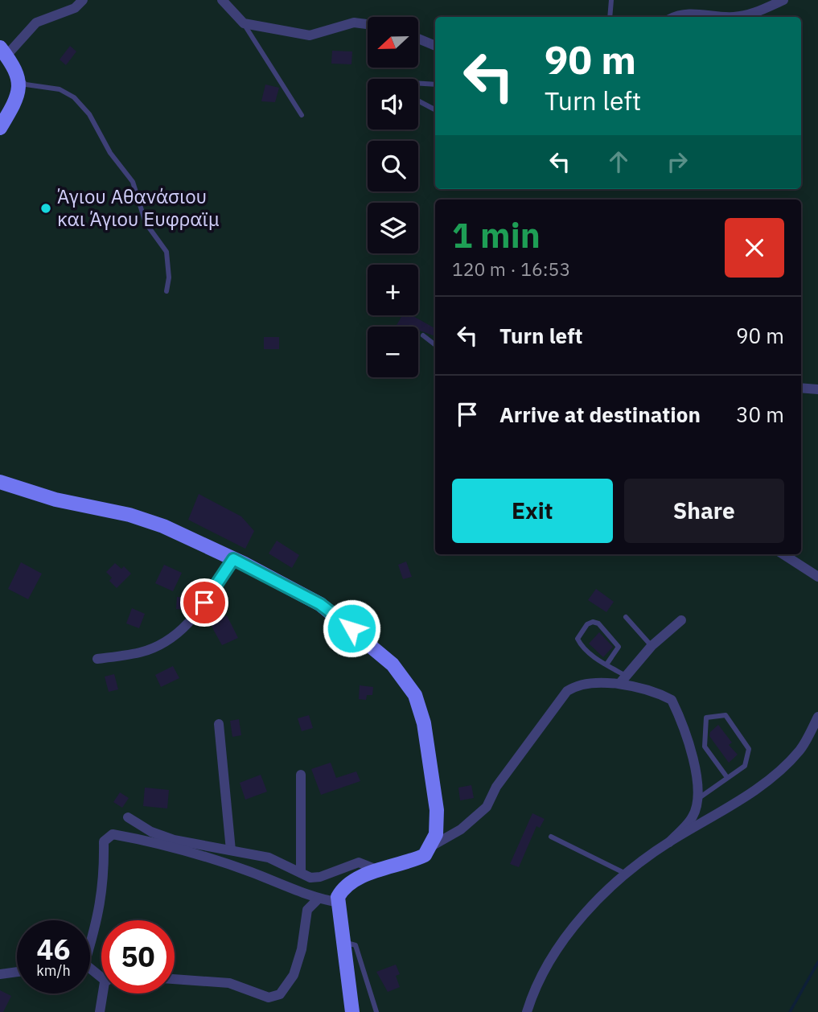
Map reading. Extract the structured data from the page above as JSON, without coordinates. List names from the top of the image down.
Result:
{
  "places": ["Άγιου Αθανάσιου και Άγιου Ευφραϊμ"],
  "north": "left",
  "page": {
    "map_buttons": ["+", "−"],
    "turn": ["90 m", "Turn left"],
    "heading": ["1 min", "120 m · 16:53"],
    "list": [
      {
        "name": "Turn left",
        "value": "90 m"
      },
      {
        "name": "Arrive at destination",
        "value": "30 m"
      }
    ],
    "buttons": ["Exit", "Share"],
    "speed": "46 km/h",
    "limit": "50"
  }
}
